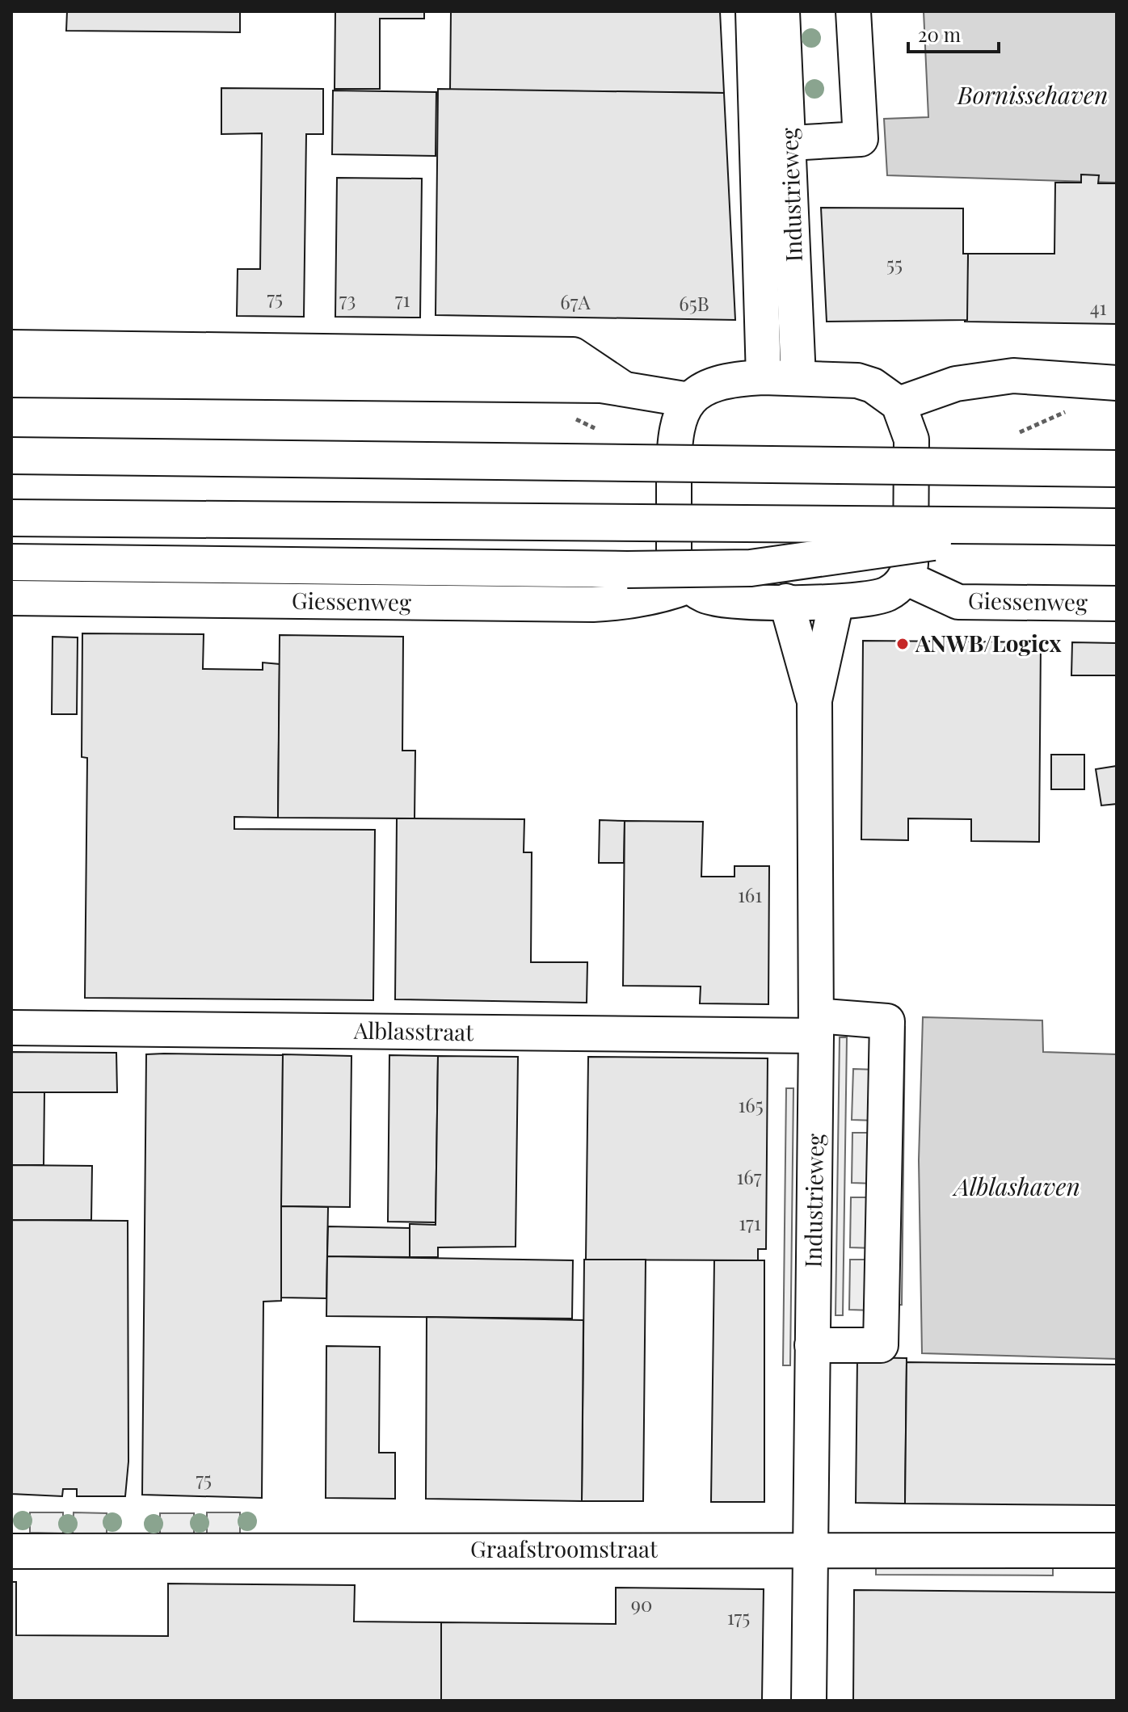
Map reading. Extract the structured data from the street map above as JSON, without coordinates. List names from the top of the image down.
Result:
{
  "streets": {
    "street": [
      "Industrieweg",
      "Giessenweg",
      "Alblasstraat",
      "Graafstroomstraat"
    ]
  },
  "crossings": [
    ["Industrieweg", "Alblasstraat"],
    ["Industrieweg", "Graafstroomstraat"]
  ],
  "water": ["Bornissehaven", "Alblashaven"],
  "places": ["ANWB/Logicx"],
  "house_numbers": [
    "55",
    "75",
    "73",
    "71",
    "67A",
    "65B",
    "41",
    "161",
    "165",
    "167",
    "171",
    "75",
    "90",
    "175"
  ],
  "scale_bar": "20 m"
}
